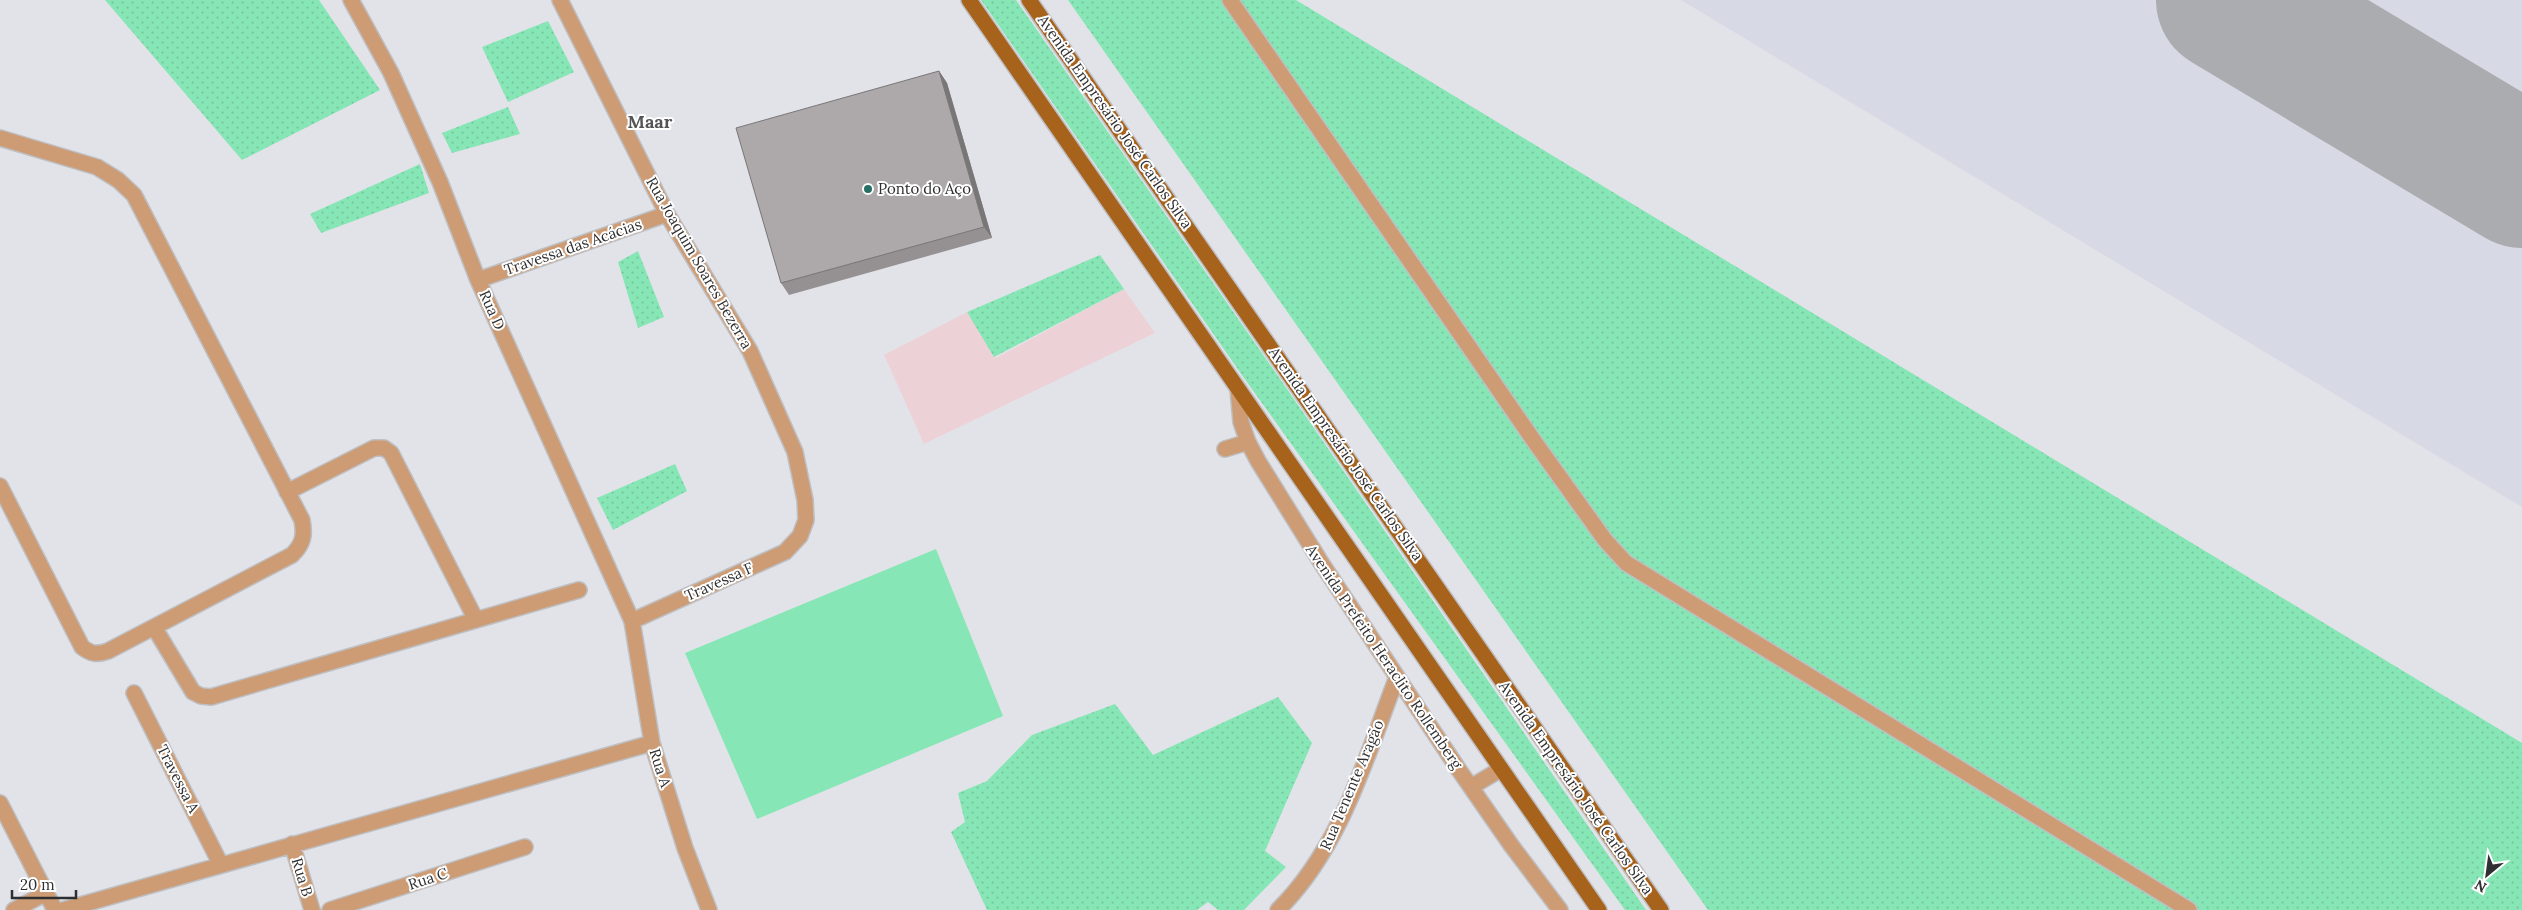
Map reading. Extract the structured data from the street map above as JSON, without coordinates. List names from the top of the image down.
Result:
{
  "streets": {
    "main road": ["Avenida Empresário José Carlos Silva"],
    "street": [
      "Travessa das Acácias",
      "Rua Joaquim Soares Bezerra",
      "Rua D",
      "Travessa F",
      "Avenida Prefeito Heraclito Rollemberg",
      "Rua A",
      "Travessa A",
      "Rua Tenente Aragão",
      "Rua B",
      "Rua C"
    ]
  },
  "crossings": [
    ["Travessa das Acácias", "Rua Joaquim Soares Bezerra"],
    ["Travessa das Acácias", "Rua D"],
    ["Rua Joaquim Soares Bezerra", "Travessa F"],
    ["Rua D", "Travessa F"],
    ["Rua D", "Rua A"],
    ["Travessa F", "Rua A"],
    ["Avenida Prefeito Heraclito Rollemberg", "Rua Tenente Aragão"]
  ],
  "districts": ["Maar"],
  "places": ["Ponto do Aço"],
  "scale_bar": "20 m",
  "north": "bottom left"
}
